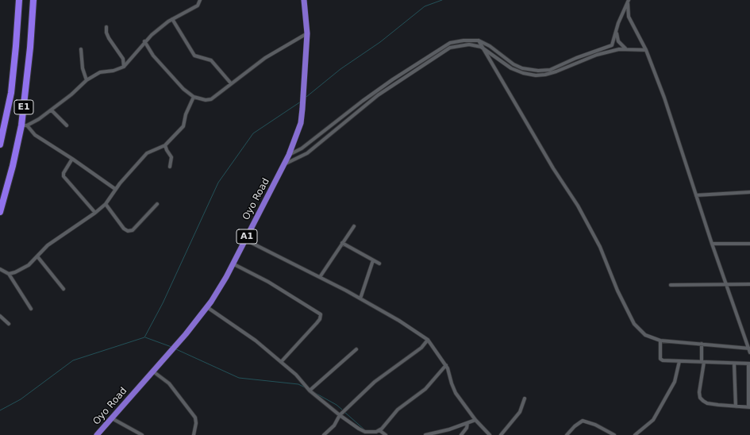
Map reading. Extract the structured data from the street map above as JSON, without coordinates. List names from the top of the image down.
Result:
{
  "streets": {
    "highway": ["E1", "Oyo Road", "A1"]
  }
}
